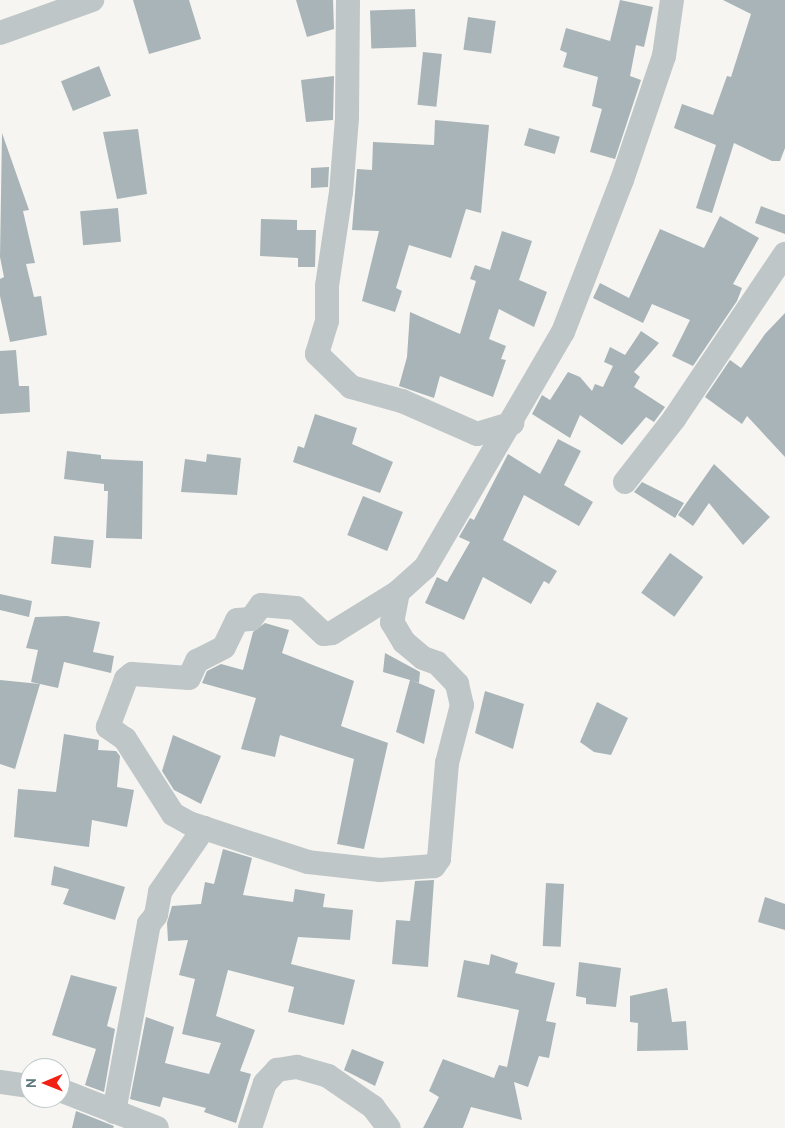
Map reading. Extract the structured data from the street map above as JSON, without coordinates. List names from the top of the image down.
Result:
{
  "north": "left"
}
